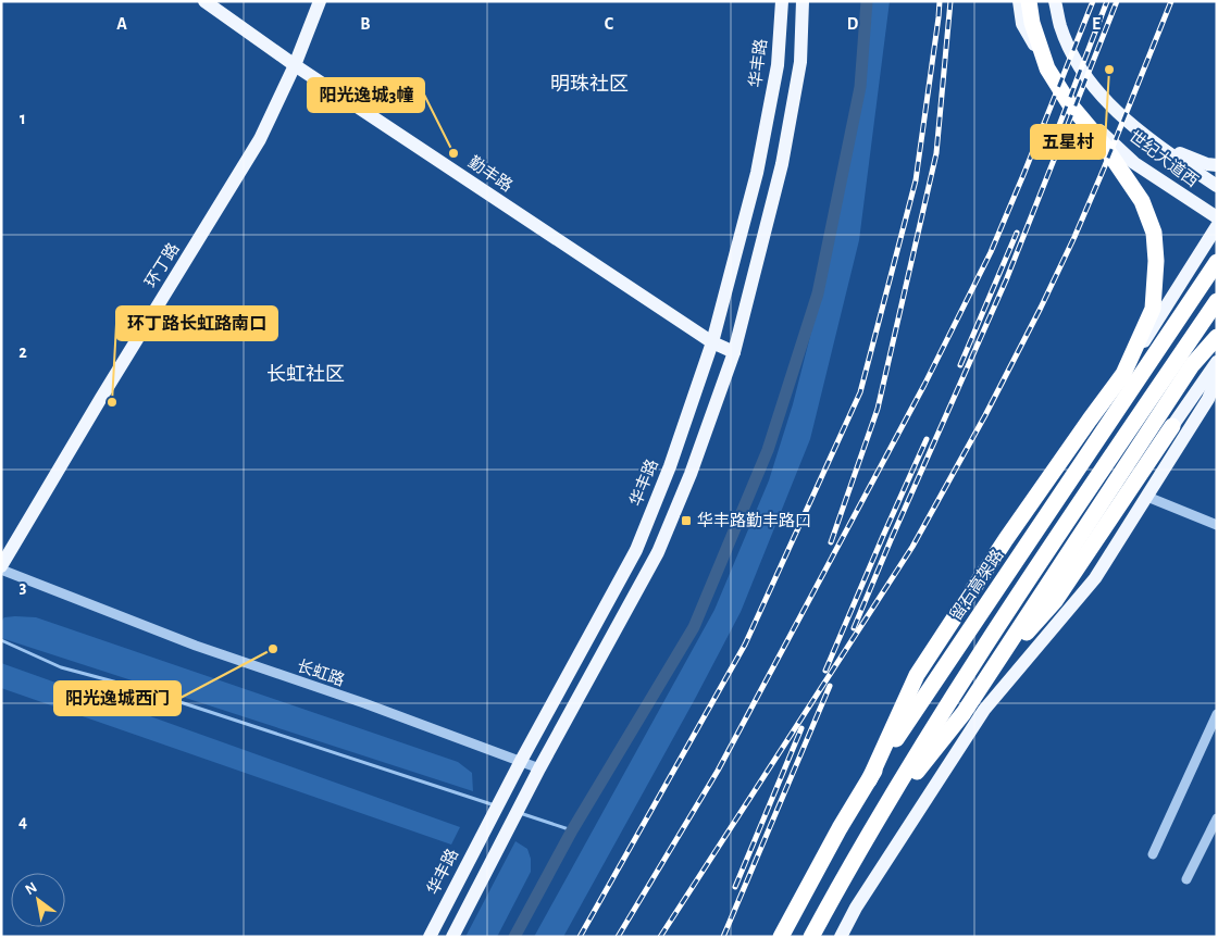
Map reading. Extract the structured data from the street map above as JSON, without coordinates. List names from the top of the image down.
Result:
{
  "streets": {
    "highway": ["留石高架路"],
    "main road": [
      "华丰路",
      "世纪大道西",
      "勤丰路",
      "环丁路"
    ],
    "street": ["长虹路"]
  },
  "crossings": [
    ["华丰路", "勤丰路"],
    ["华丰路", "长虹路"],
    ["勤丰路", "环丁路"],
    ["环丁路", "长虹路"]
  ],
  "districts": ["明珠社区", "长虹社区"],
  "places": {
    "other": [
      "五星村",
      "阳光逸城3幢",
      "环丁路长虹路南口",
      "阳光逸城西门"
    ],
    "transit": ["华丰路勤丰路口"]
  },
  "north": "top left",
  "grid": {
    "columns": [
      "A",
      "B",
      "C",
      "D",
      "E"
    ],
    "rows": [
      "1",
      "2",
      "3",
      "4"
    ]
  }
}
